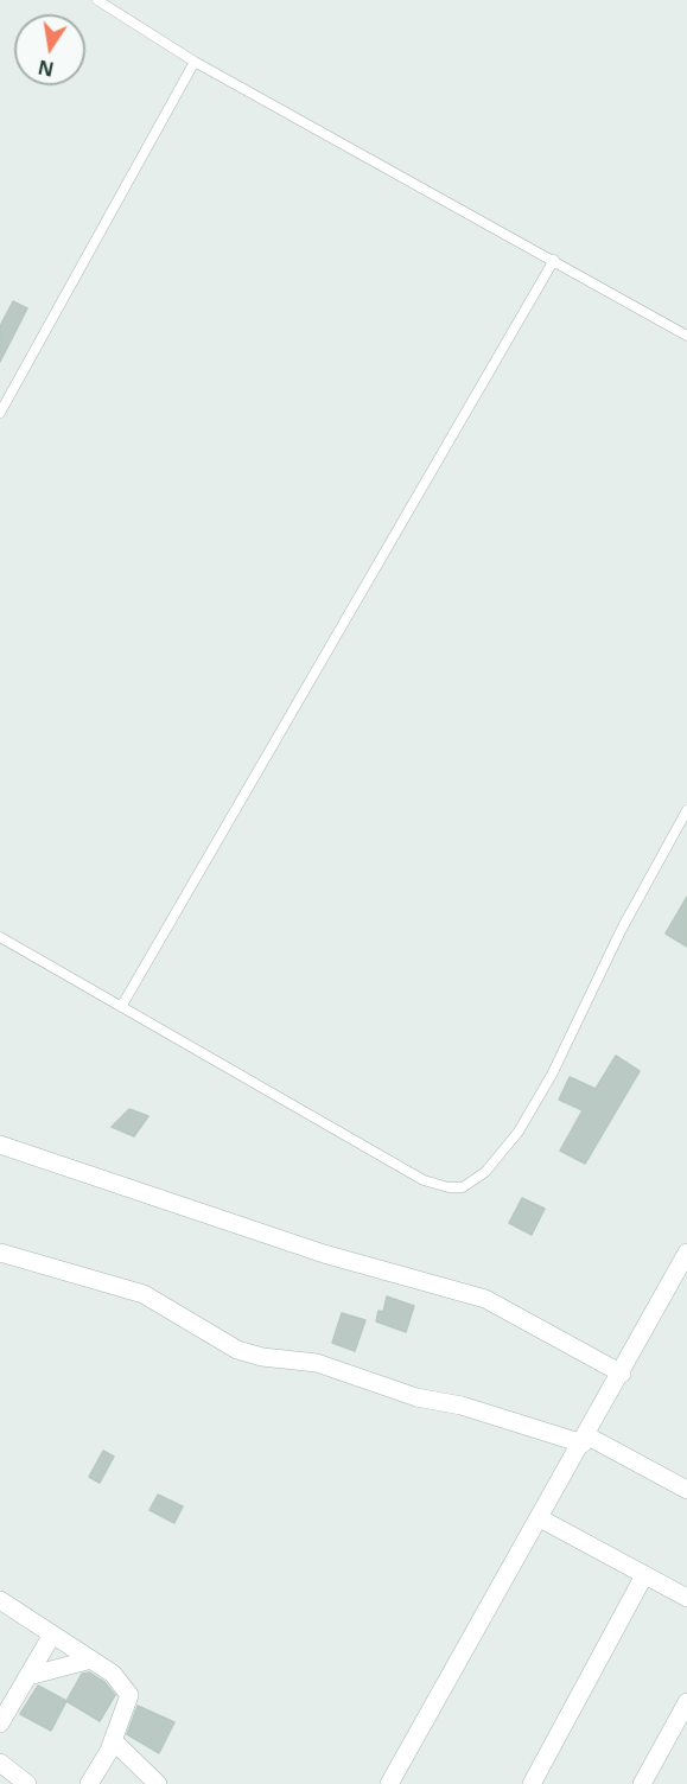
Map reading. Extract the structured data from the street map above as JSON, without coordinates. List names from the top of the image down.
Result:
{
  "north": "bottom"
}
